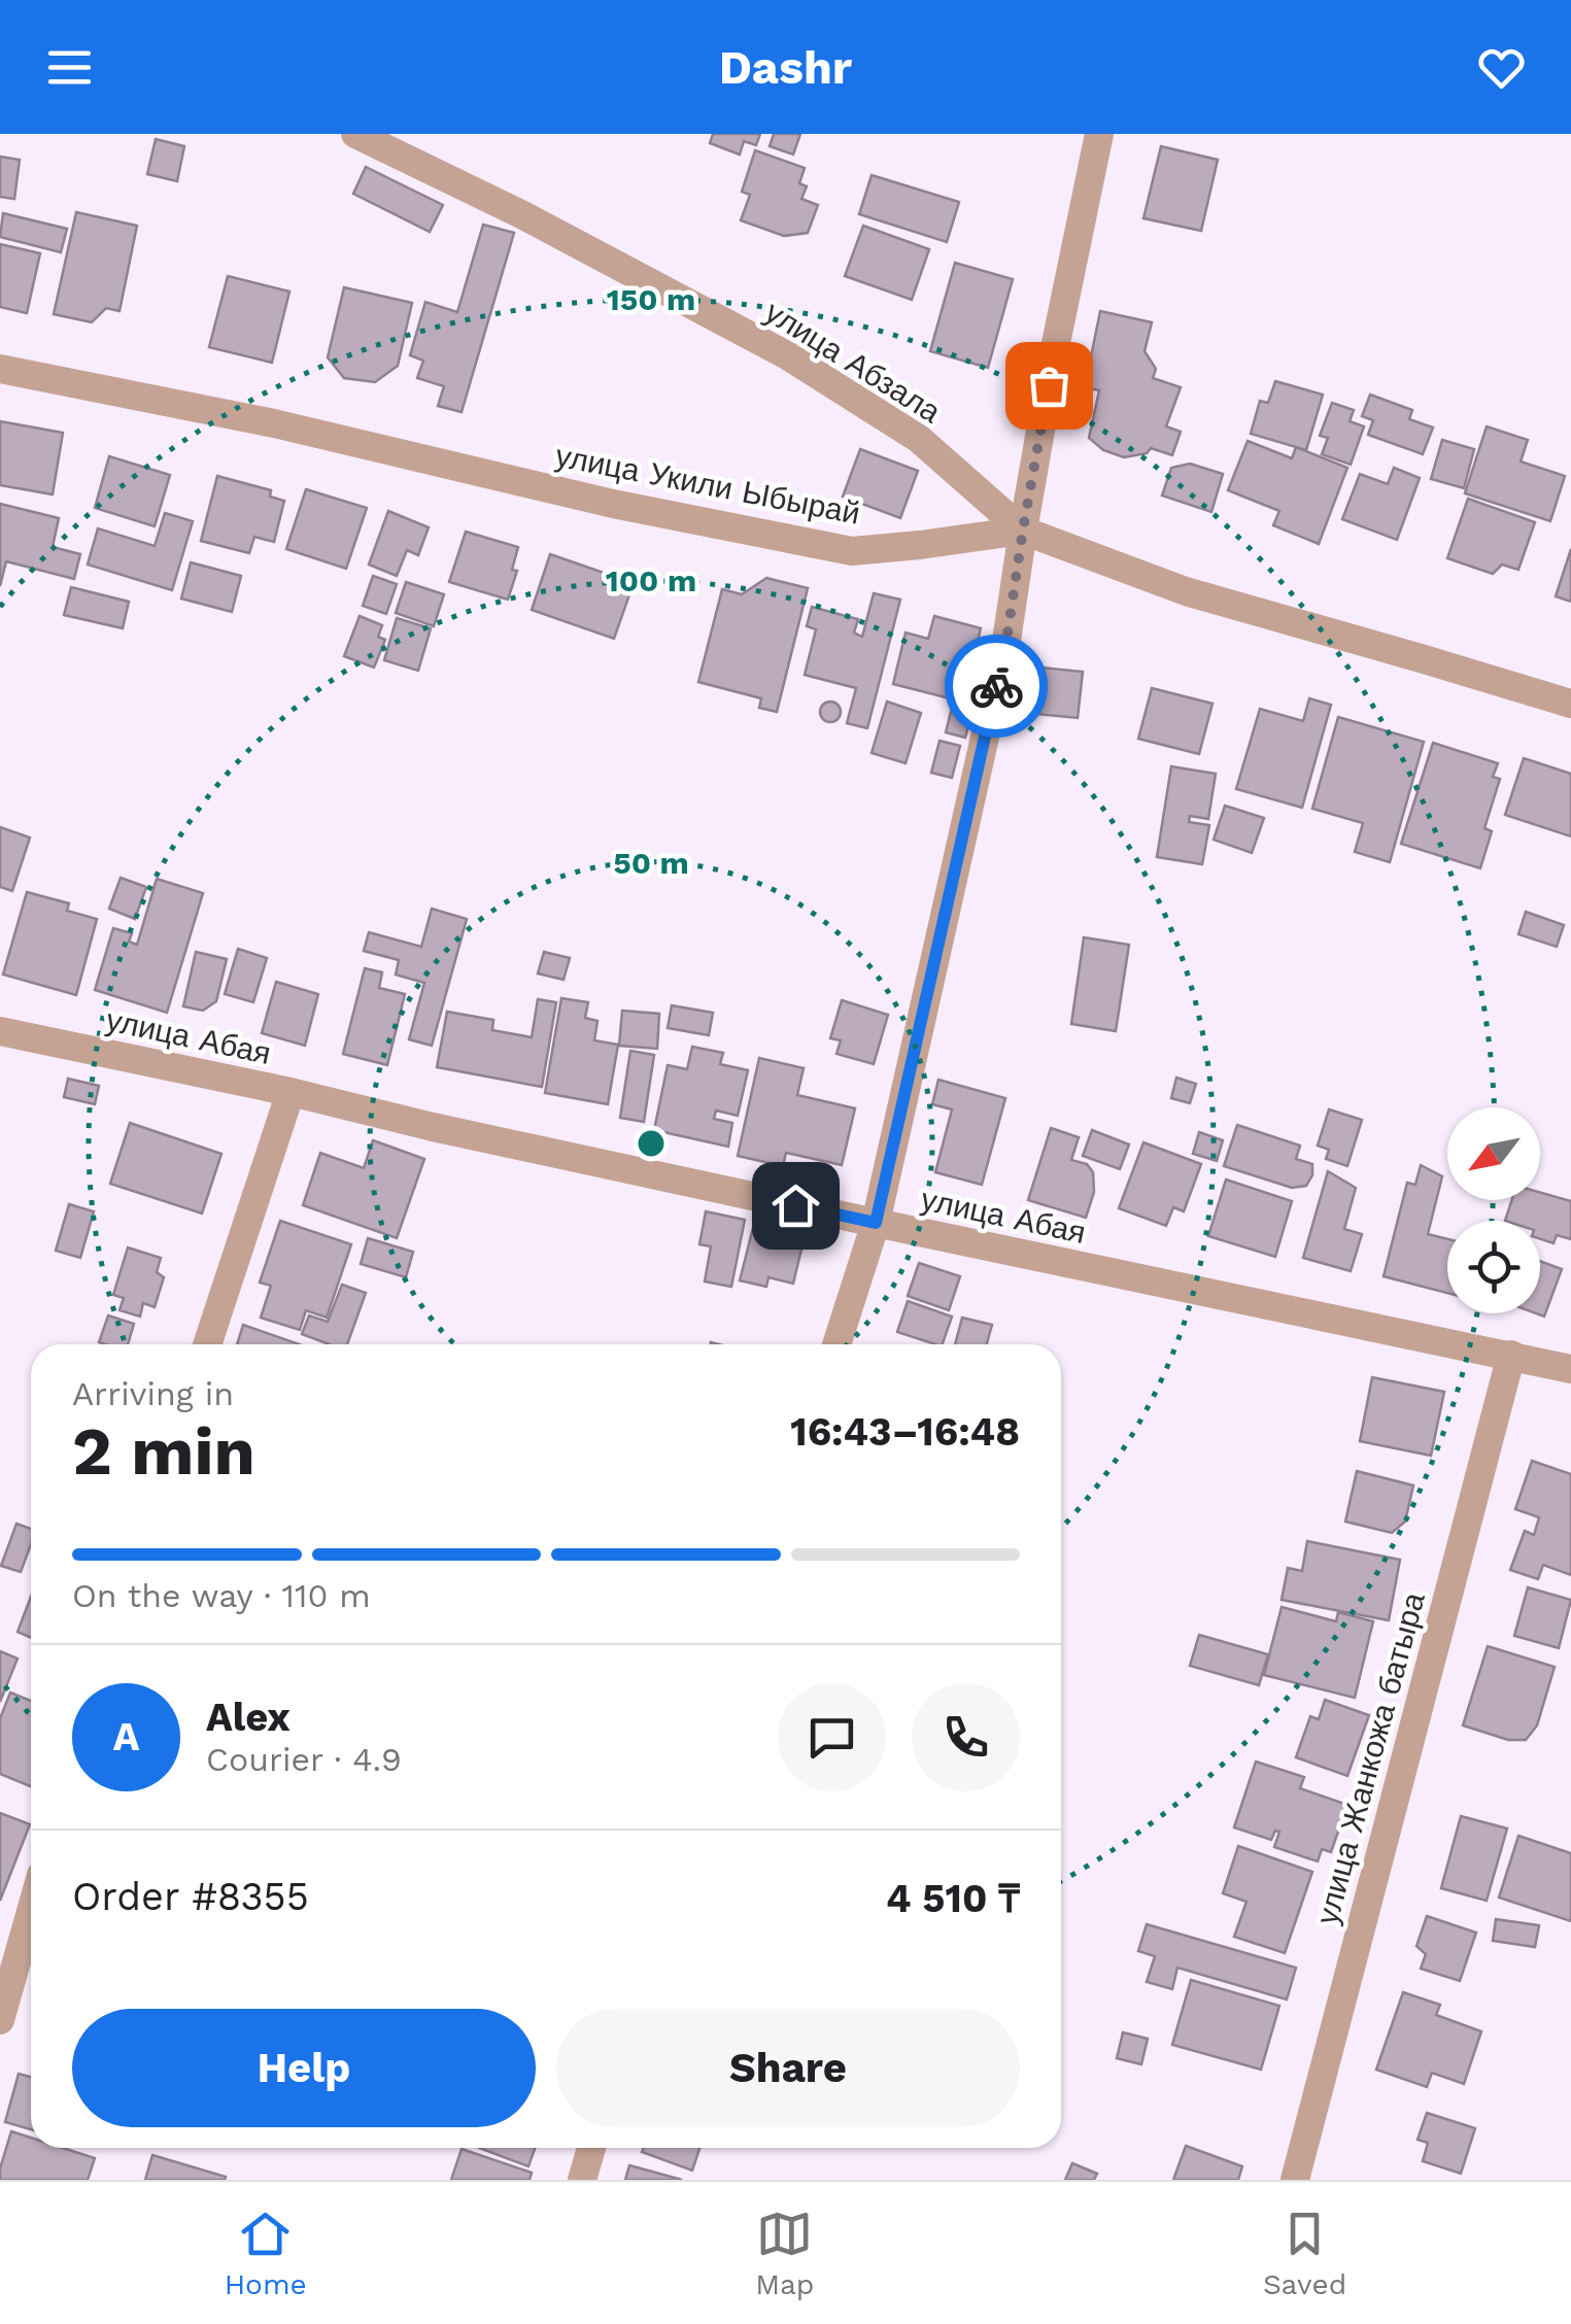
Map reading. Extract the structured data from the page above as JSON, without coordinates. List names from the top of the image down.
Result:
{
  "streets": {
    "street": [
      "улица Абзала",
      "улица Укили Ыбырай",
      "улица Абая",
      "улица Жанкожа батыра"
    ]
  },
  "crossings": [
    ["улица Абзала", "улица Укили Ыбырай"],
    ["улица Абая", "улица Жанкожа батыра"]
  ],
  "north": "bottom left",
  "page": {
    "header": "Dashr",
    "heading": ["2 min", "Arriving in", "16:43–16:48"],
    "panel": [
      "Alex",
      "Courier · 4.9",
      "Order #8355",
      "4 510 ₸"
    ],
    "bar": "On the way · 110 m",
    "round": "A",
    "buttons": ["Help", "Share"],
    "tabs": ["Home", "Map", "Saved"]
  },
  "rings": ["150 m", "100 m", "50 m"]
}
